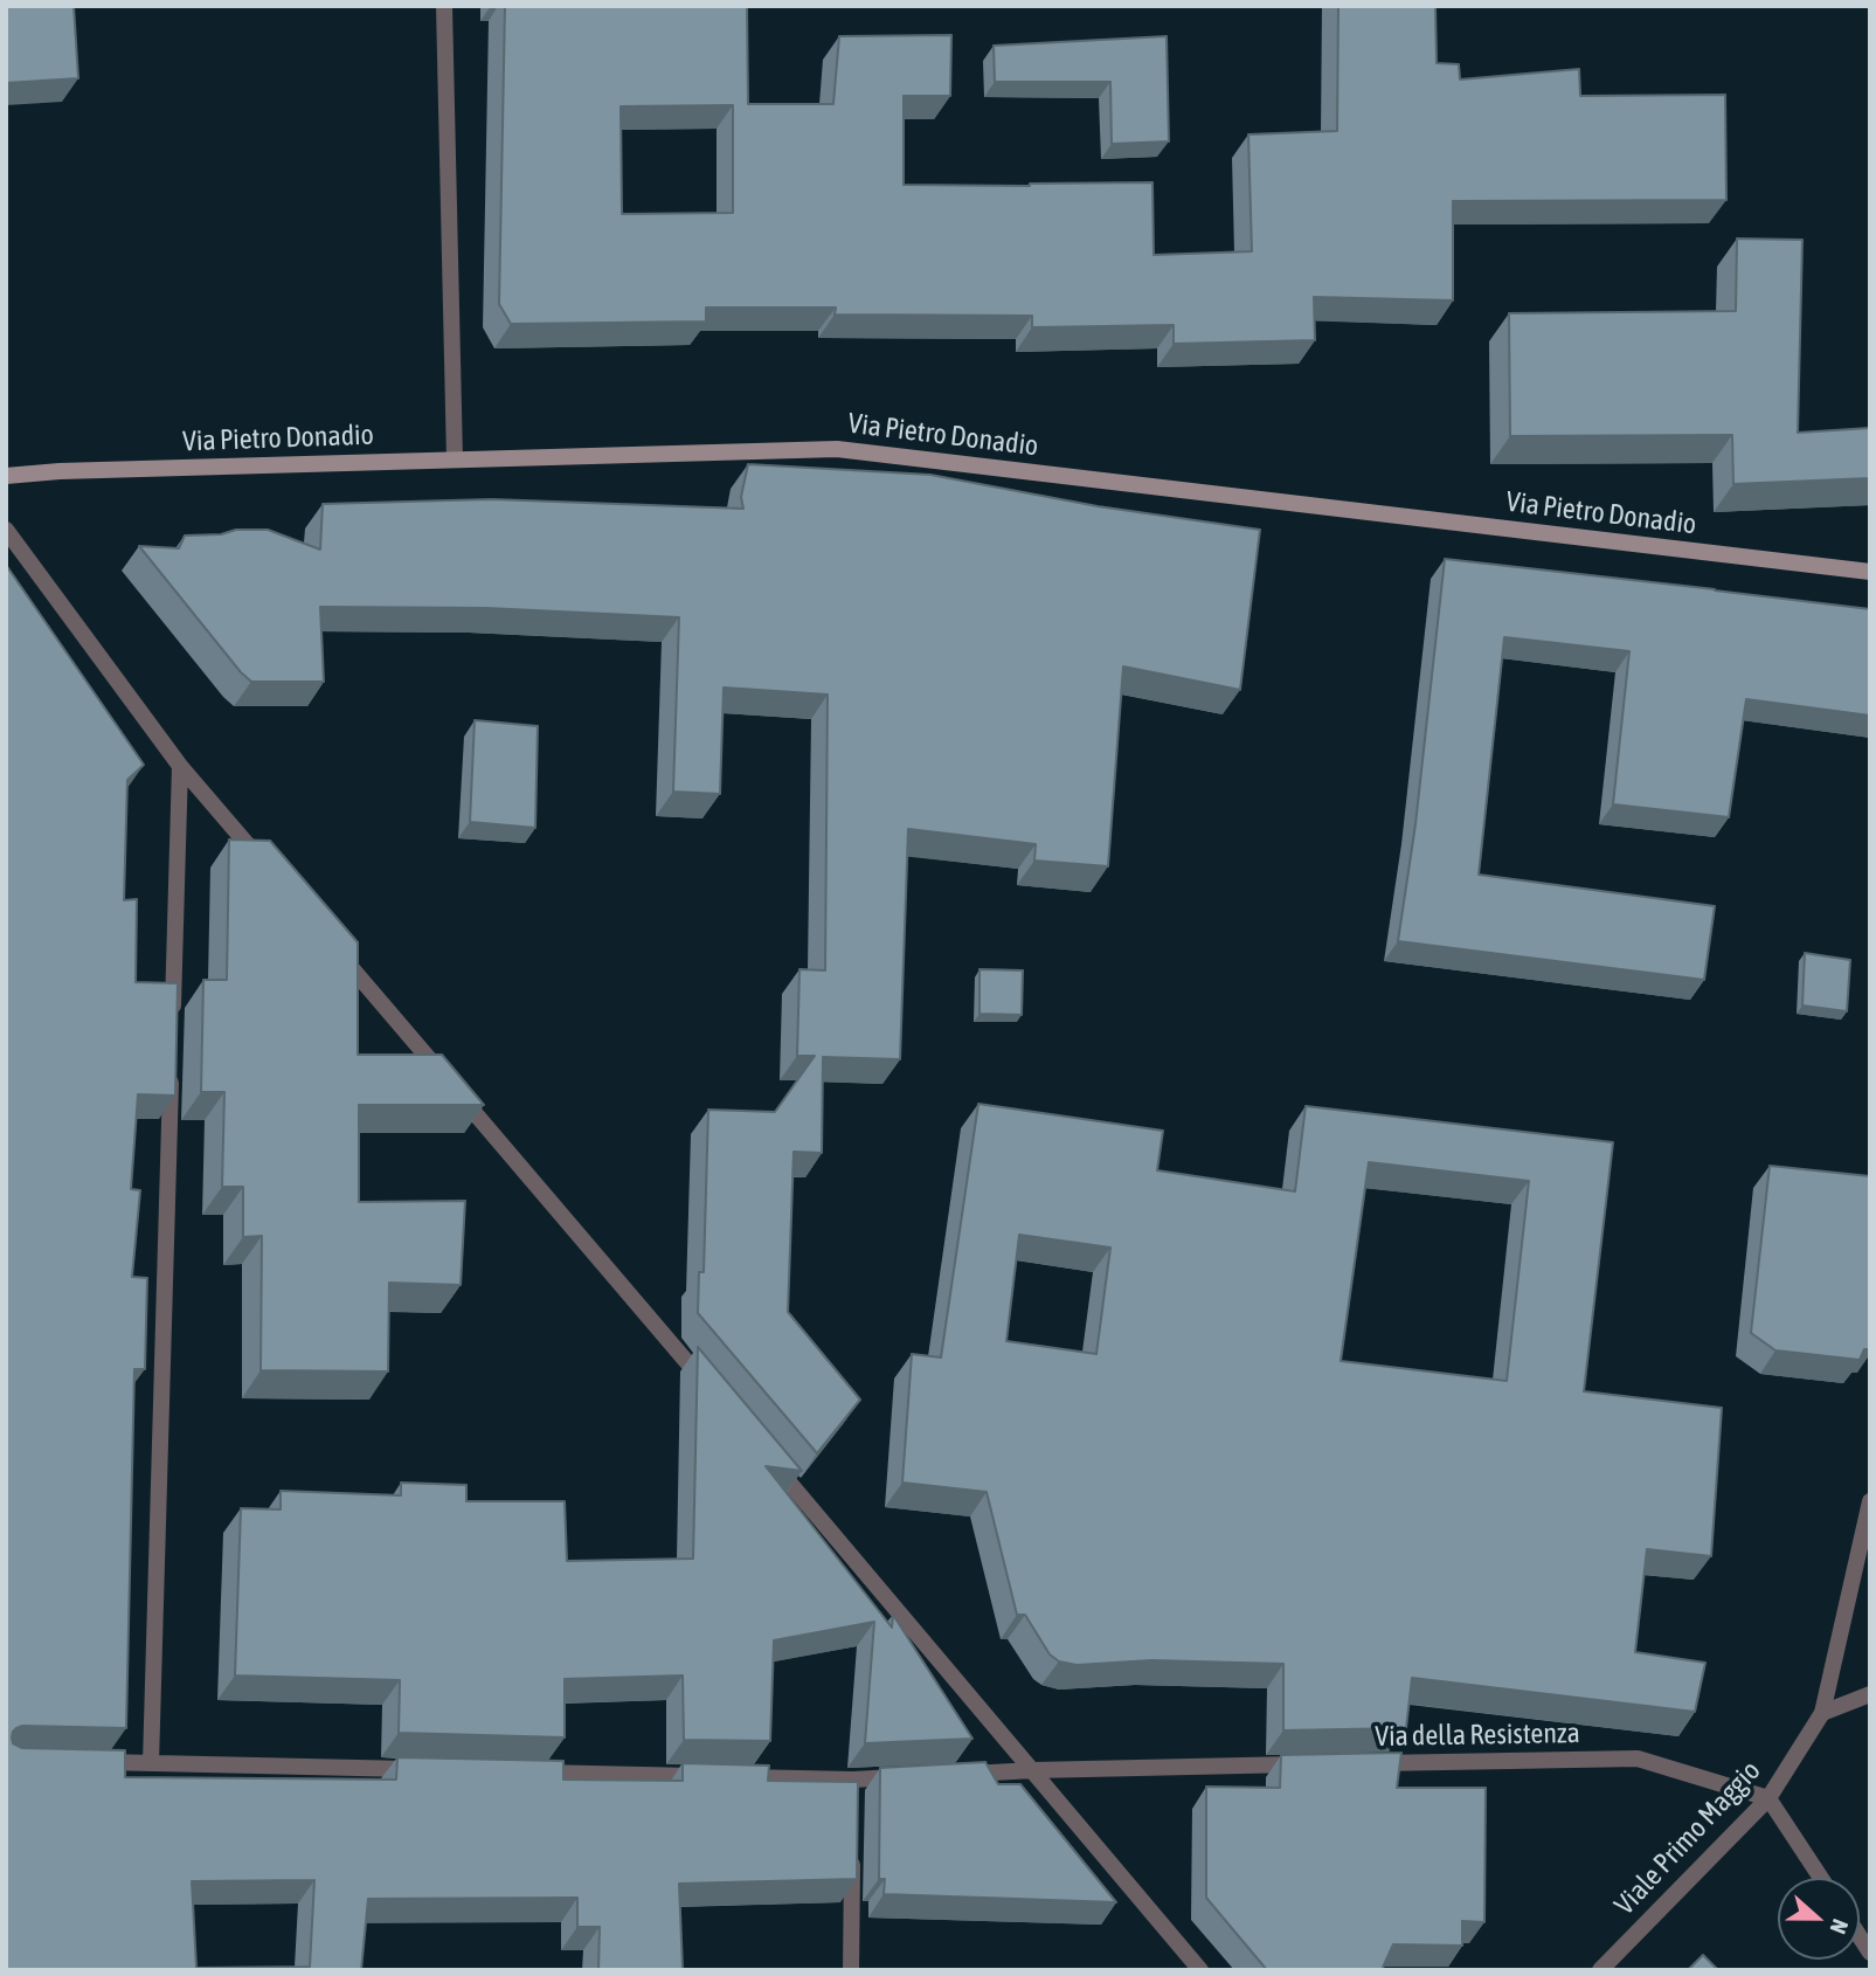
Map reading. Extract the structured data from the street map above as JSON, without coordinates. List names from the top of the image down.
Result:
{
  "streets": {
    "main road": ["Via Pietro Donadio"],
    "street": ["Via della Resistenza", "Viale Primo Maggio"]
  },
  "crossings": [
    ["Via della Resistenza", "Viale Primo Maggio"]
  ],
  "north": "right"
}
